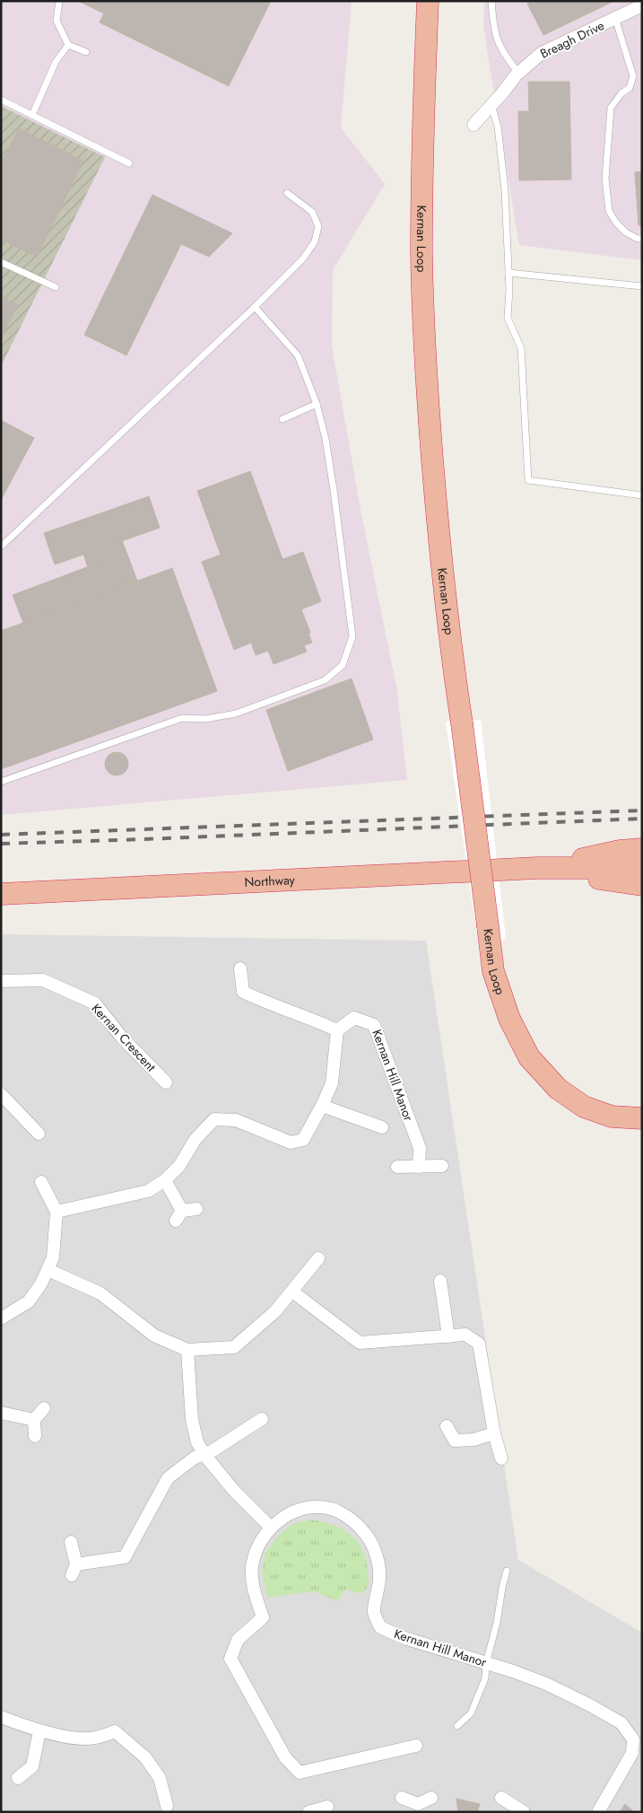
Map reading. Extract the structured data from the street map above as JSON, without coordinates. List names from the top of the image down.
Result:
{
  "streets": {
    "highway": ["Kernan Loop", "Northway"],
    "street": ["Breagh Drive", "Kernan Crescent", "Kernan Hill Manor"]
  }
}
